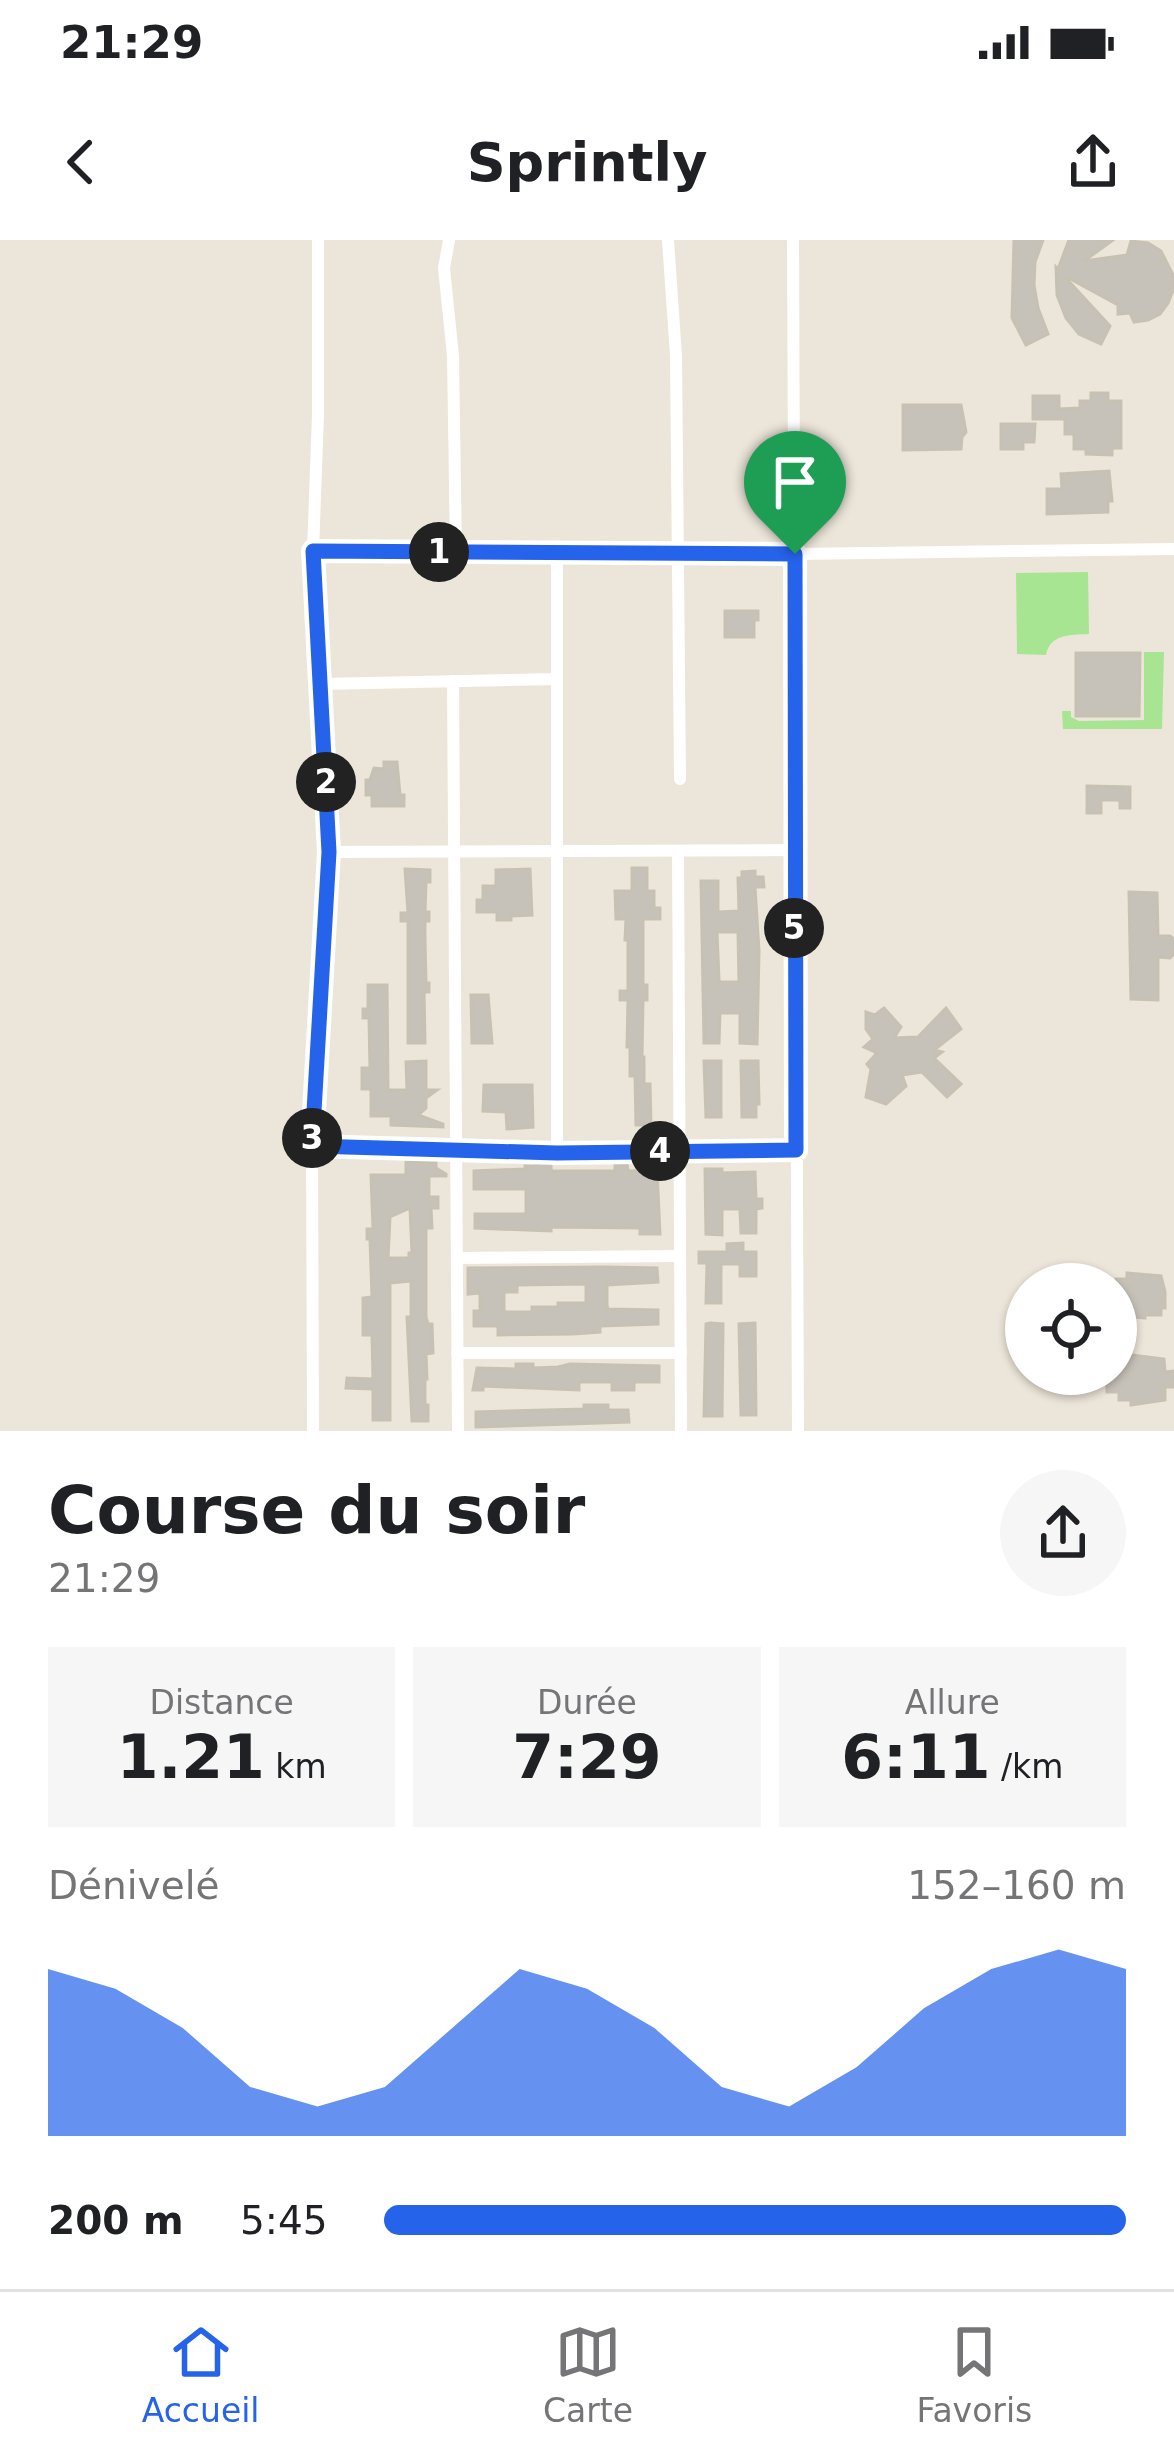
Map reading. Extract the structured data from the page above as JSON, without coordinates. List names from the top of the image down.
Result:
{
  "page": {
    "status": "21:29",
    "header": "Sprintly",
    "pins": [
      "1",
      "2",
      "5",
      "3",
      "4"
    ],
    "heading": ["Course du soir", "21:29"],
    "stats": [
      ["Distance", "1.21 km"],
      ["Durée", "7:29"],
      ["Allure", "6:11 /km"]
    ],
    "chart": ["Dénivelé", "152–160 m"],
    "list": [
      {
        "name": "200 m",
        "note": "5:45"
      }
    ],
    "tabs": ["Accueil", "Carte", "Favoris"]
  }
}
